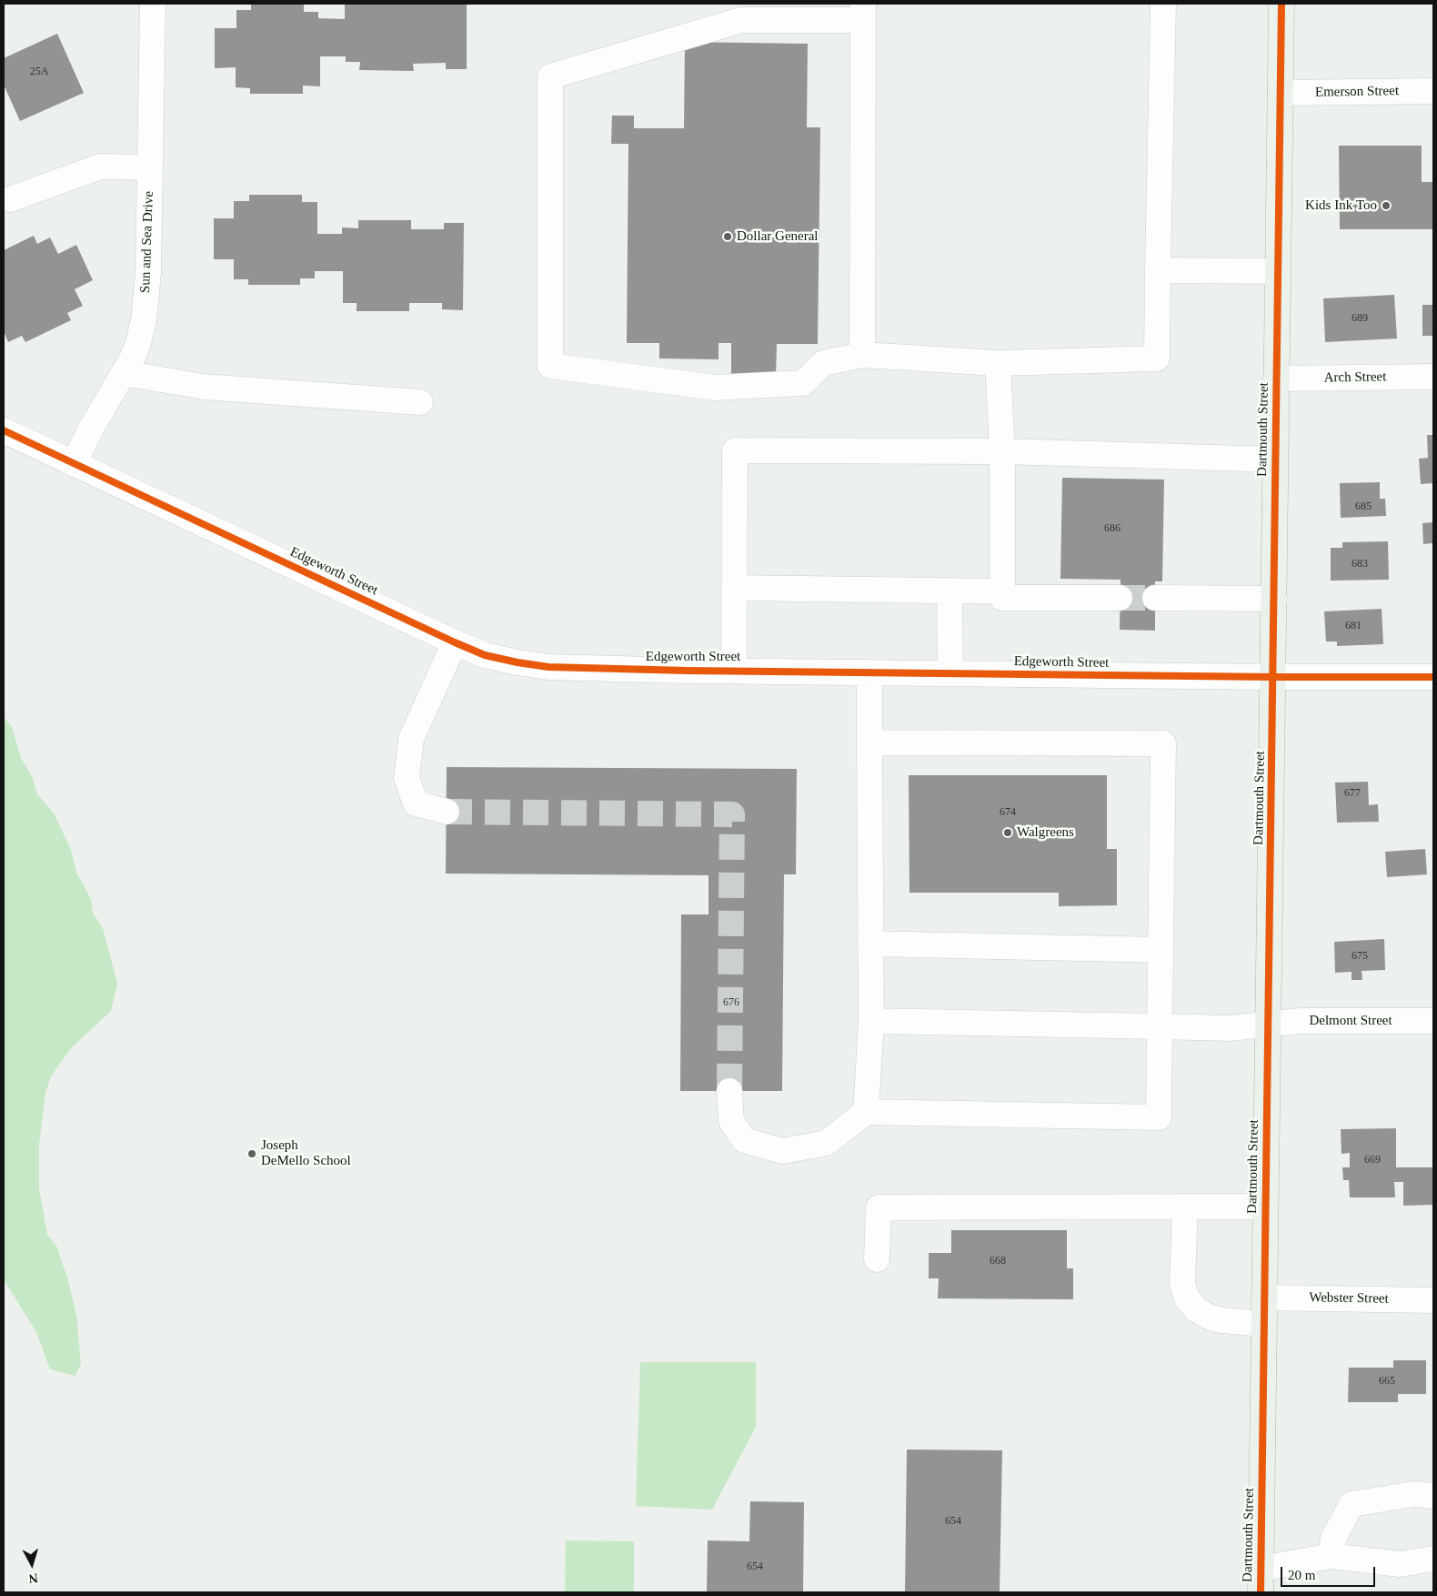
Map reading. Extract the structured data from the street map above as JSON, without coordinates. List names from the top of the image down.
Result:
{
  "streets": {
    "main road": ["Dartmouth Street"],
    "street": [
      "Emerson Street",
      "Sun and Sea Drive",
      "Arch Street",
      "Edgeworth Street",
      "Delmont Street",
      "Webster Street"
    ]
  },
  "crossings": [
    ["Emerson Street", "Dartmouth Street"],
    ["Sun and Sea Drive", "Edgeworth Street"],
    ["Arch Street", "Dartmouth Street"],
    ["Dartmouth Street", "Edgeworth Street"],
    ["Dartmouth Street", "Delmont Street"],
    ["Dartmouth Street", "Webster Street"]
  ],
  "places": [
    "Kids Ink Too",
    "Dollar General",
    "Walgreens",
    "Joseph DeMello School"
  ],
  "house_numbers": [
    "25A",
    "689",
    "685",
    "686",
    "683",
    "681",
    "677",
    "674",
    "675",
    "676",
    "669",
    "668",
    "665",
    "654",
    "654"
  ],
  "scale_bar": "20 m",
  "north": "bottom"
}
